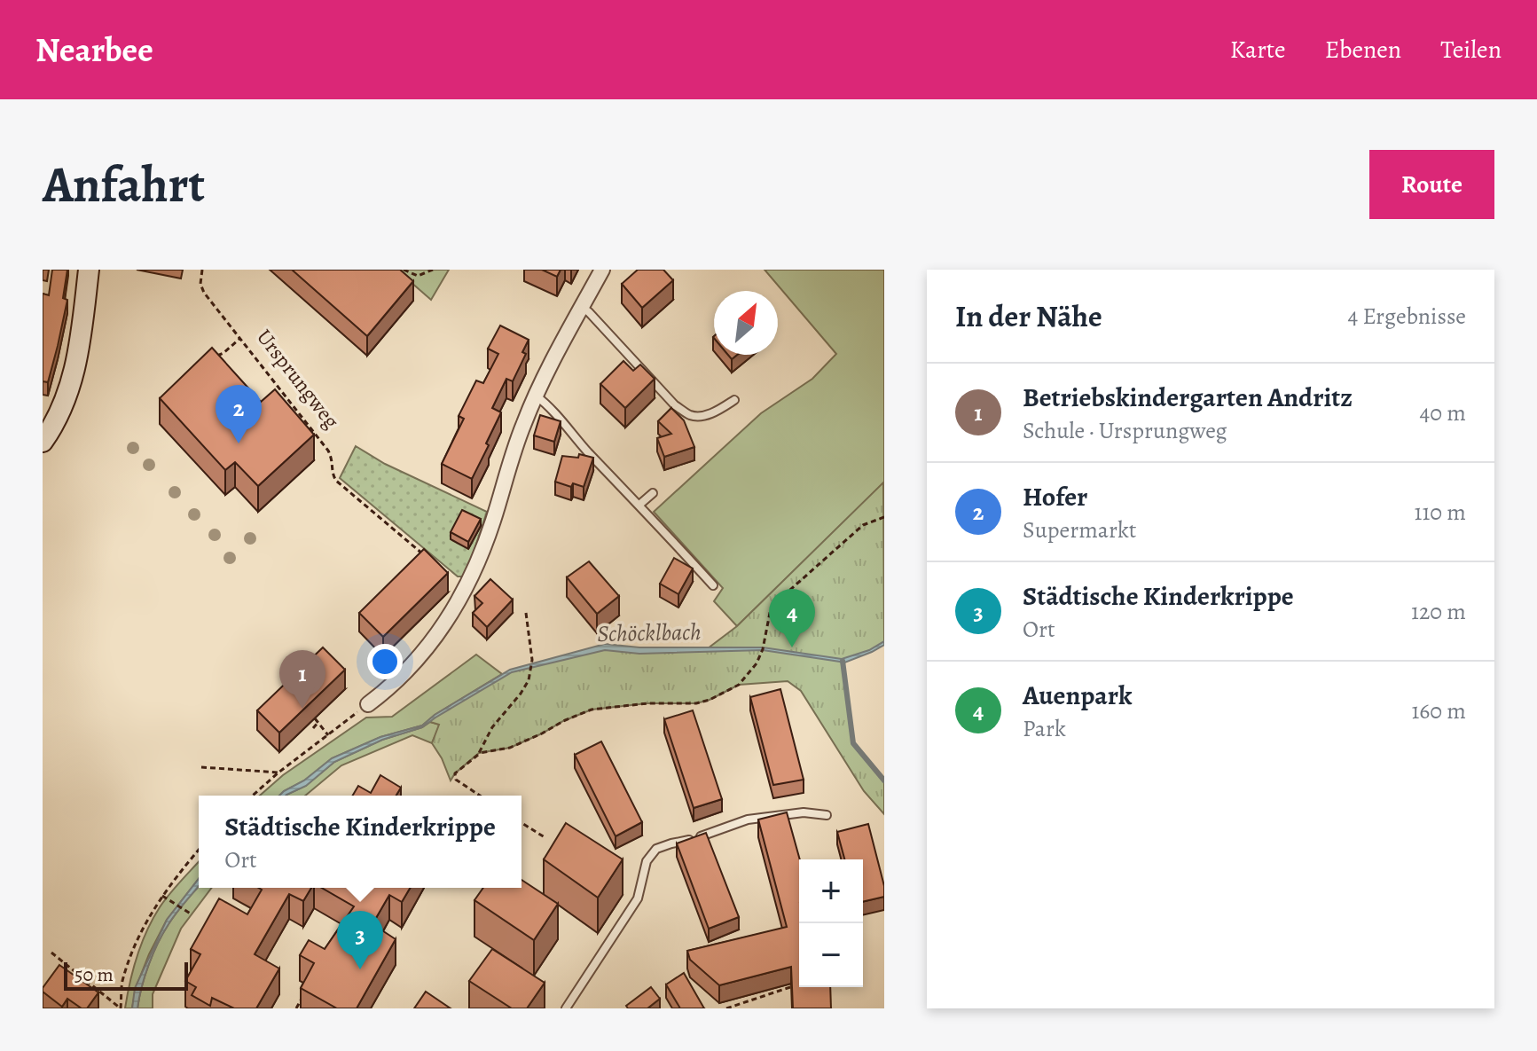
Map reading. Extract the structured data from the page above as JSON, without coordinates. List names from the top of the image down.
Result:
{
  "streets": {
    "path": ["Ursprungweg"]
  },
  "water": ["Schöcklbach"],
  "scale_bar": "50 m",
  "north": "top right",
  "page": {
    "header": "Nearbee",
    "nav": ["Karte", "Ebenen", "Teilen"],
    "buttons": "Route",
    "title": "Anfahrt",
    "heading": ["In der Nähe", "4 Ergebnisse"],
    "list": [
      {
        "mark": "1",
        "name": "Betriebskindergarten Andritz",
        "note": "Schule · Ursprungweg",
        "value": "40 m"
      },
      {
        "mark": "2",
        "name": "Hofer",
        "note": "Supermarkt",
        "value": "110 m"
      },
      {
        "mark": "3",
        "name": "Städtische Kinderkrippe",
        "note": "Ort",
        "value": "120 m"
      },
      {
        "mark": "4",
        "name": "Auenpark",
        "note": "Park",
        "value": "160 m"
      }
    ],
    "pins": [
      "2",
      "4",
      "1",
      "3"
    ],
    "popup": ["Städtische Kinderkrippe", "Ort"],
    "map_buttons": ["+", "−"],
    "scale": "50 m"
  }
}
